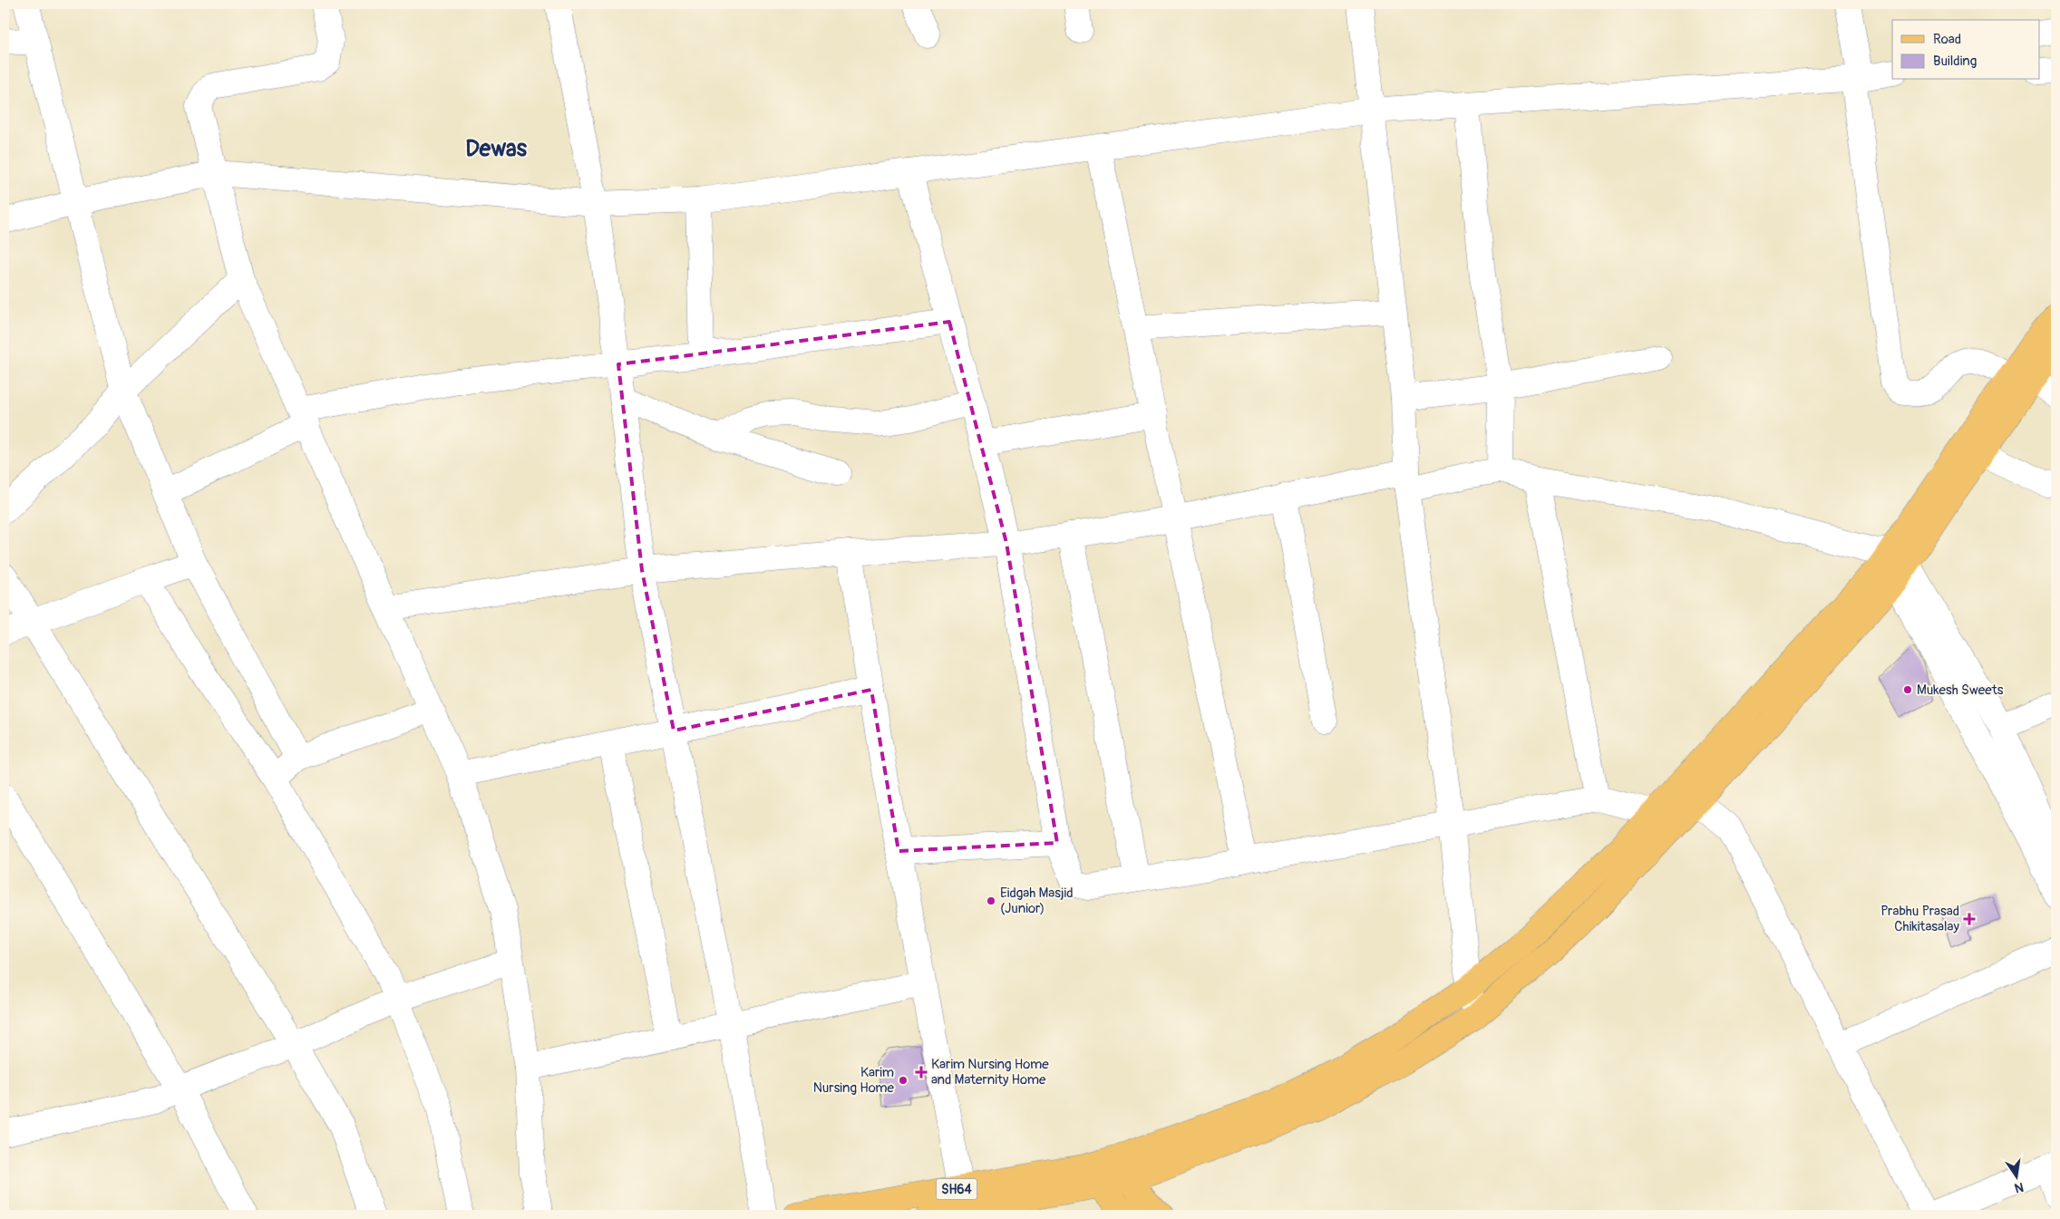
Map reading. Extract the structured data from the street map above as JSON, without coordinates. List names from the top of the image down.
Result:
{
  "streets": {
    "main road": ["SH64"]
  },
  "districts": ["Dewas"],
  "places": {
    "other": ["Mukesh Sweets", "Eidgah Masjid (Junior)", "Karim Nursing Home"],
    "health": ["Prabhu Prasad Chikitasalay", "Karim Nursing Home and Maternity Home"]
  },
  "legend": ["Road", "Building"],
  "north": "bottom"
}
